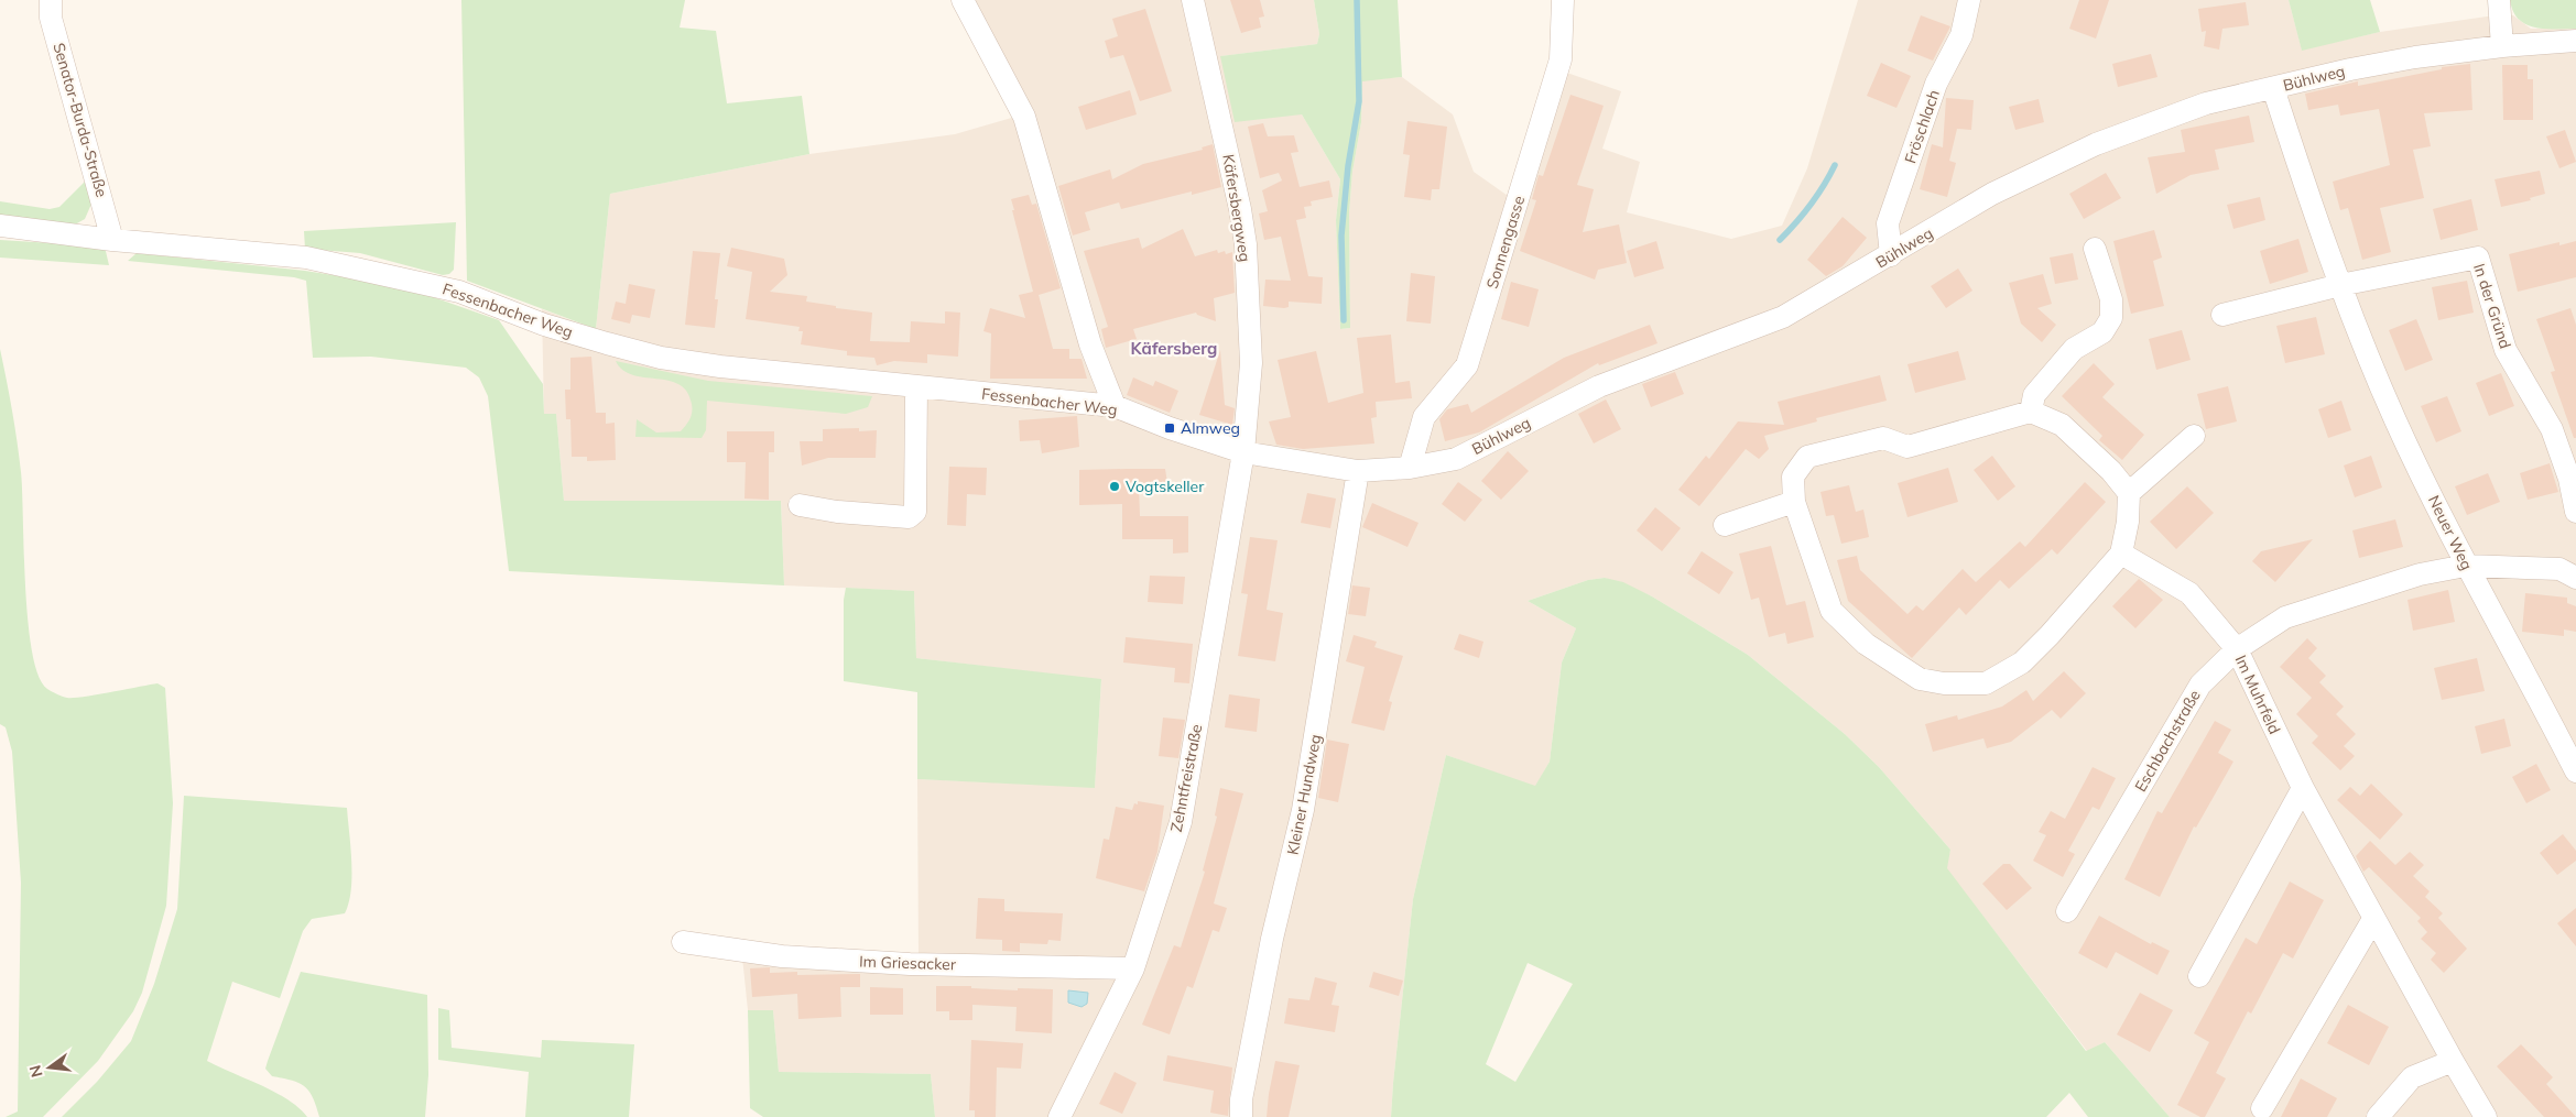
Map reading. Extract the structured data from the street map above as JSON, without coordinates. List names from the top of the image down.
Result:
{
  "streets": {
    "street": [
      "Bühlweg",
      "Senator-Burda-Straße",
      "Fröschlach",
      "Käfersbergweg",
      "Sonnengasse",
      "In der Gründ",
      "Fessenbacher Weg",
      "Neuer Weg",
      "Im Muhrfeld",
      "Eschbachstraße",
      "Zehntfreistraße",
      "Kleiner Hundweg",
      "Im Griesacker"
    ]
  },
  "crossings": [
    ["Bühlweg", "Fröschlach"],
    ["Bühlweg", "Käfersbergweg"],
    ["Bühlweg", "Sonnengasse"],
    ["Bühlweg", "Fessenbacher Weg"],
    ["Bühlweg", "Neuer Weg"],
    ["Bühlweg", "Zehntfreistraße"],
    ["Bühlweg", "Kleiner Hundweg"],
    ["Senator-Burda-Straße", "Fessenbacher Weg"],
    ["Käfersbergweg", "Fessenbacher Weg"],
    ["Käfersbergweg", "Zehntfreistraße"],
    ["In der Gründ", "Neuer Weg"],
    ["Fessenbacher Weg", "Zehntfreistraße"],
    ["Neuer Weg", "Eschbachstraße"],
    ["Im Muhrfeld", "Eschbachstraße"],
    ["Zehntfreistraße", "Im Griesacker"]
  ],
  "districts": ["Käfersberg"],
  "places": {
    "transit": ["Almweg"],
    "other": ["Vogtskeller"]
  },
  "north": "left"
}
